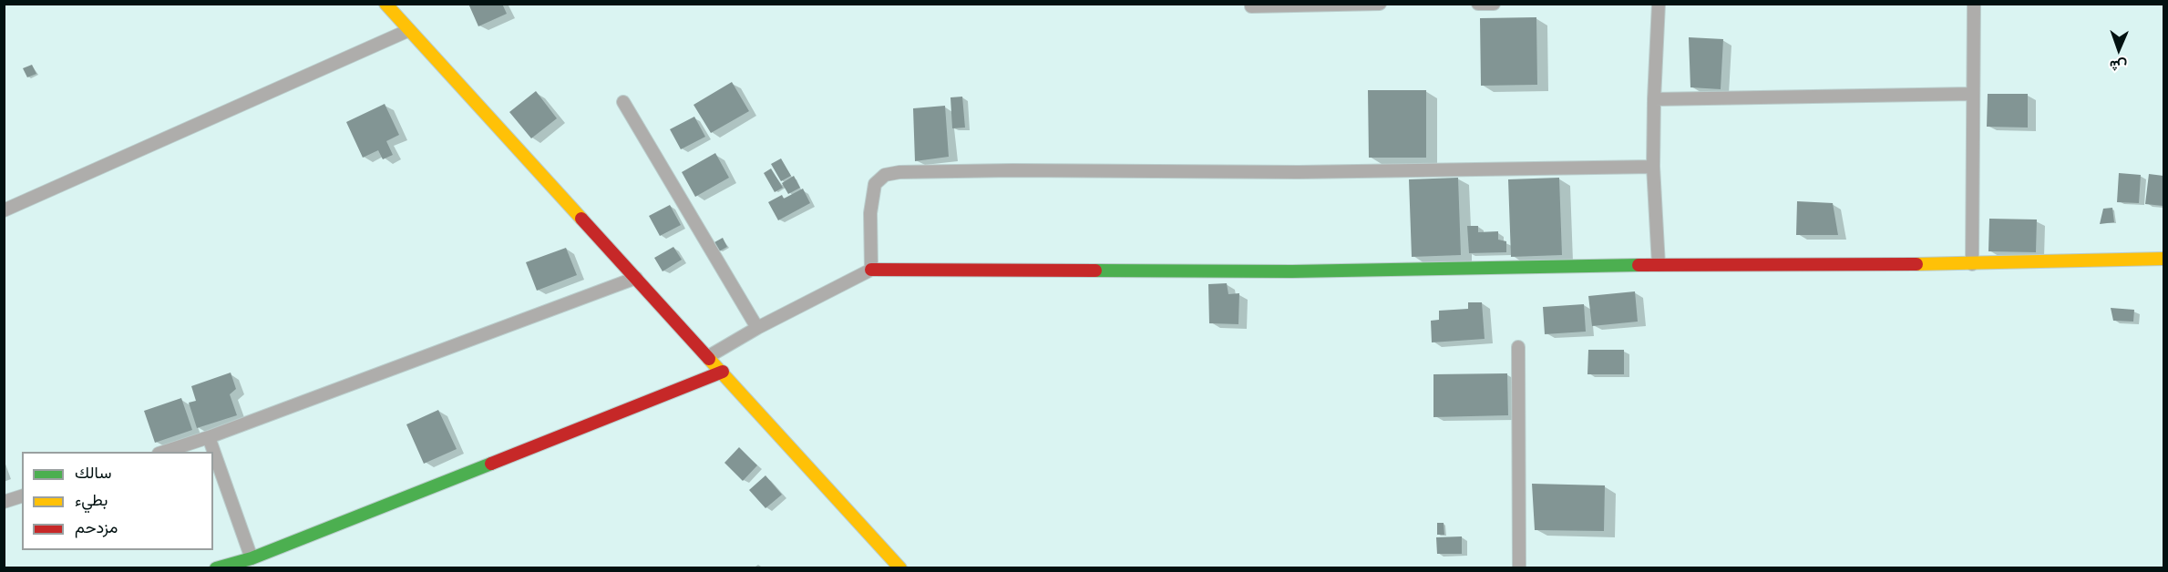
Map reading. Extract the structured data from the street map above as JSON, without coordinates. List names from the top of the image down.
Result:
{
  "legend": ["سالك", "بطيء", "مزدحم"],
  "north": "bottom"
}
